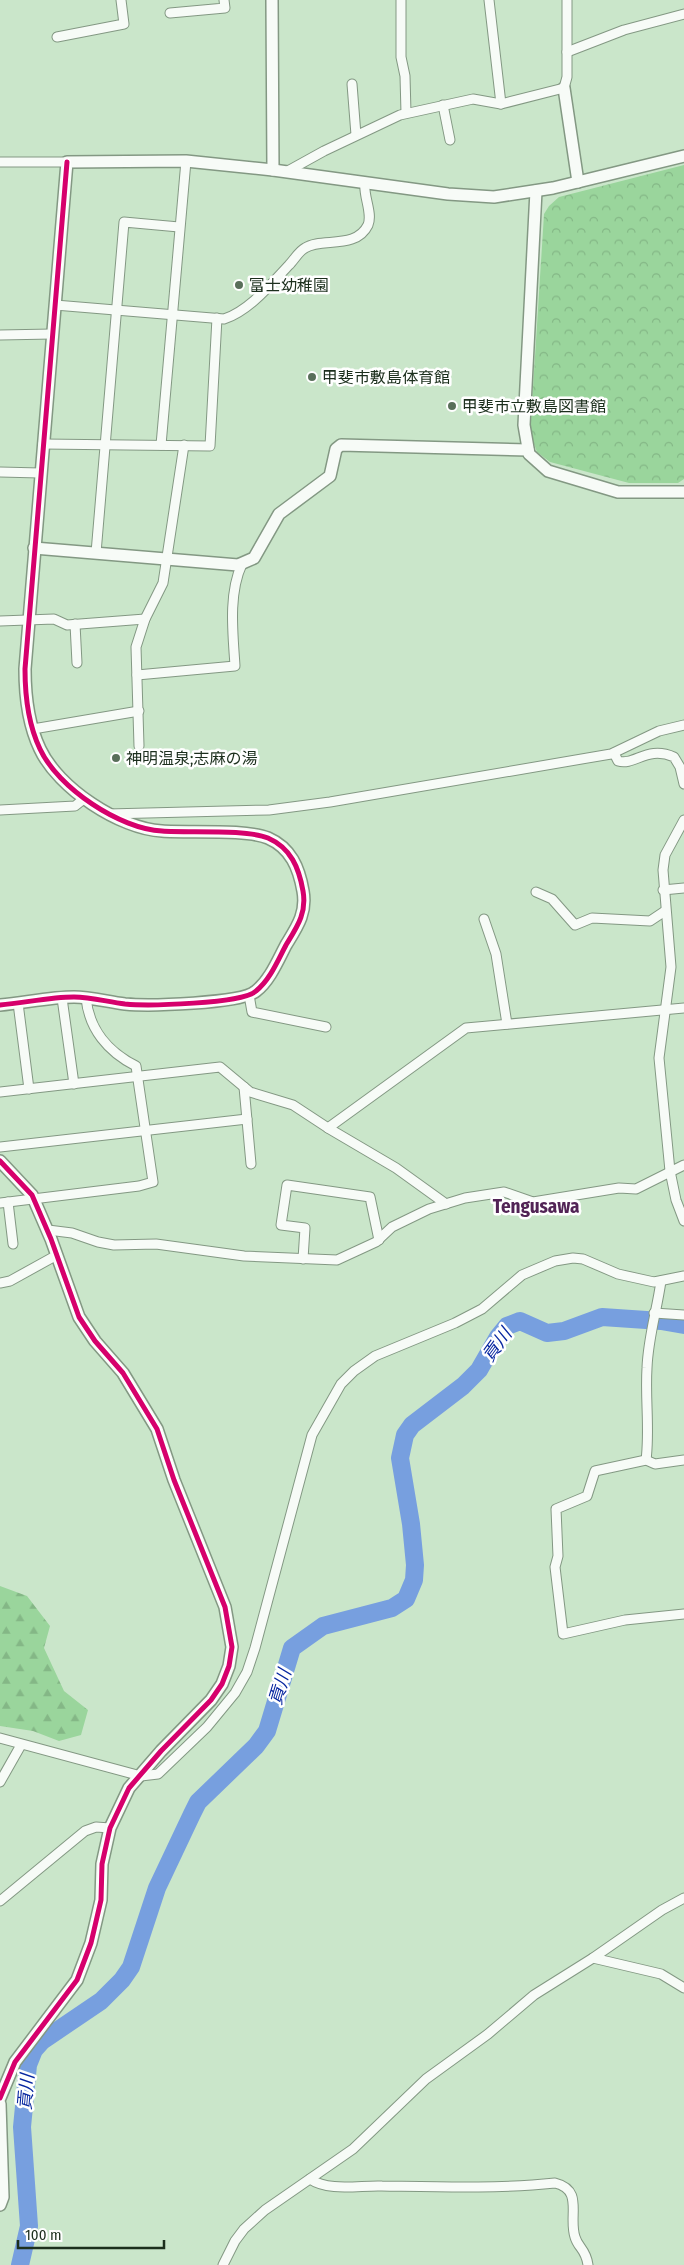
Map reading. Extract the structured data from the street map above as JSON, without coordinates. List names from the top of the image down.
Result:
{
  "districts": ["Tengusawa"],
  "water": ["貢川"],
  "places": [
    "富士幼稚園",
    "甲斐市敷島体育館",
    "甲斐市立敷島図書館",
    "神明温泉;志麻の湯"
  ],
  "scale_bar": "100 m"
}
